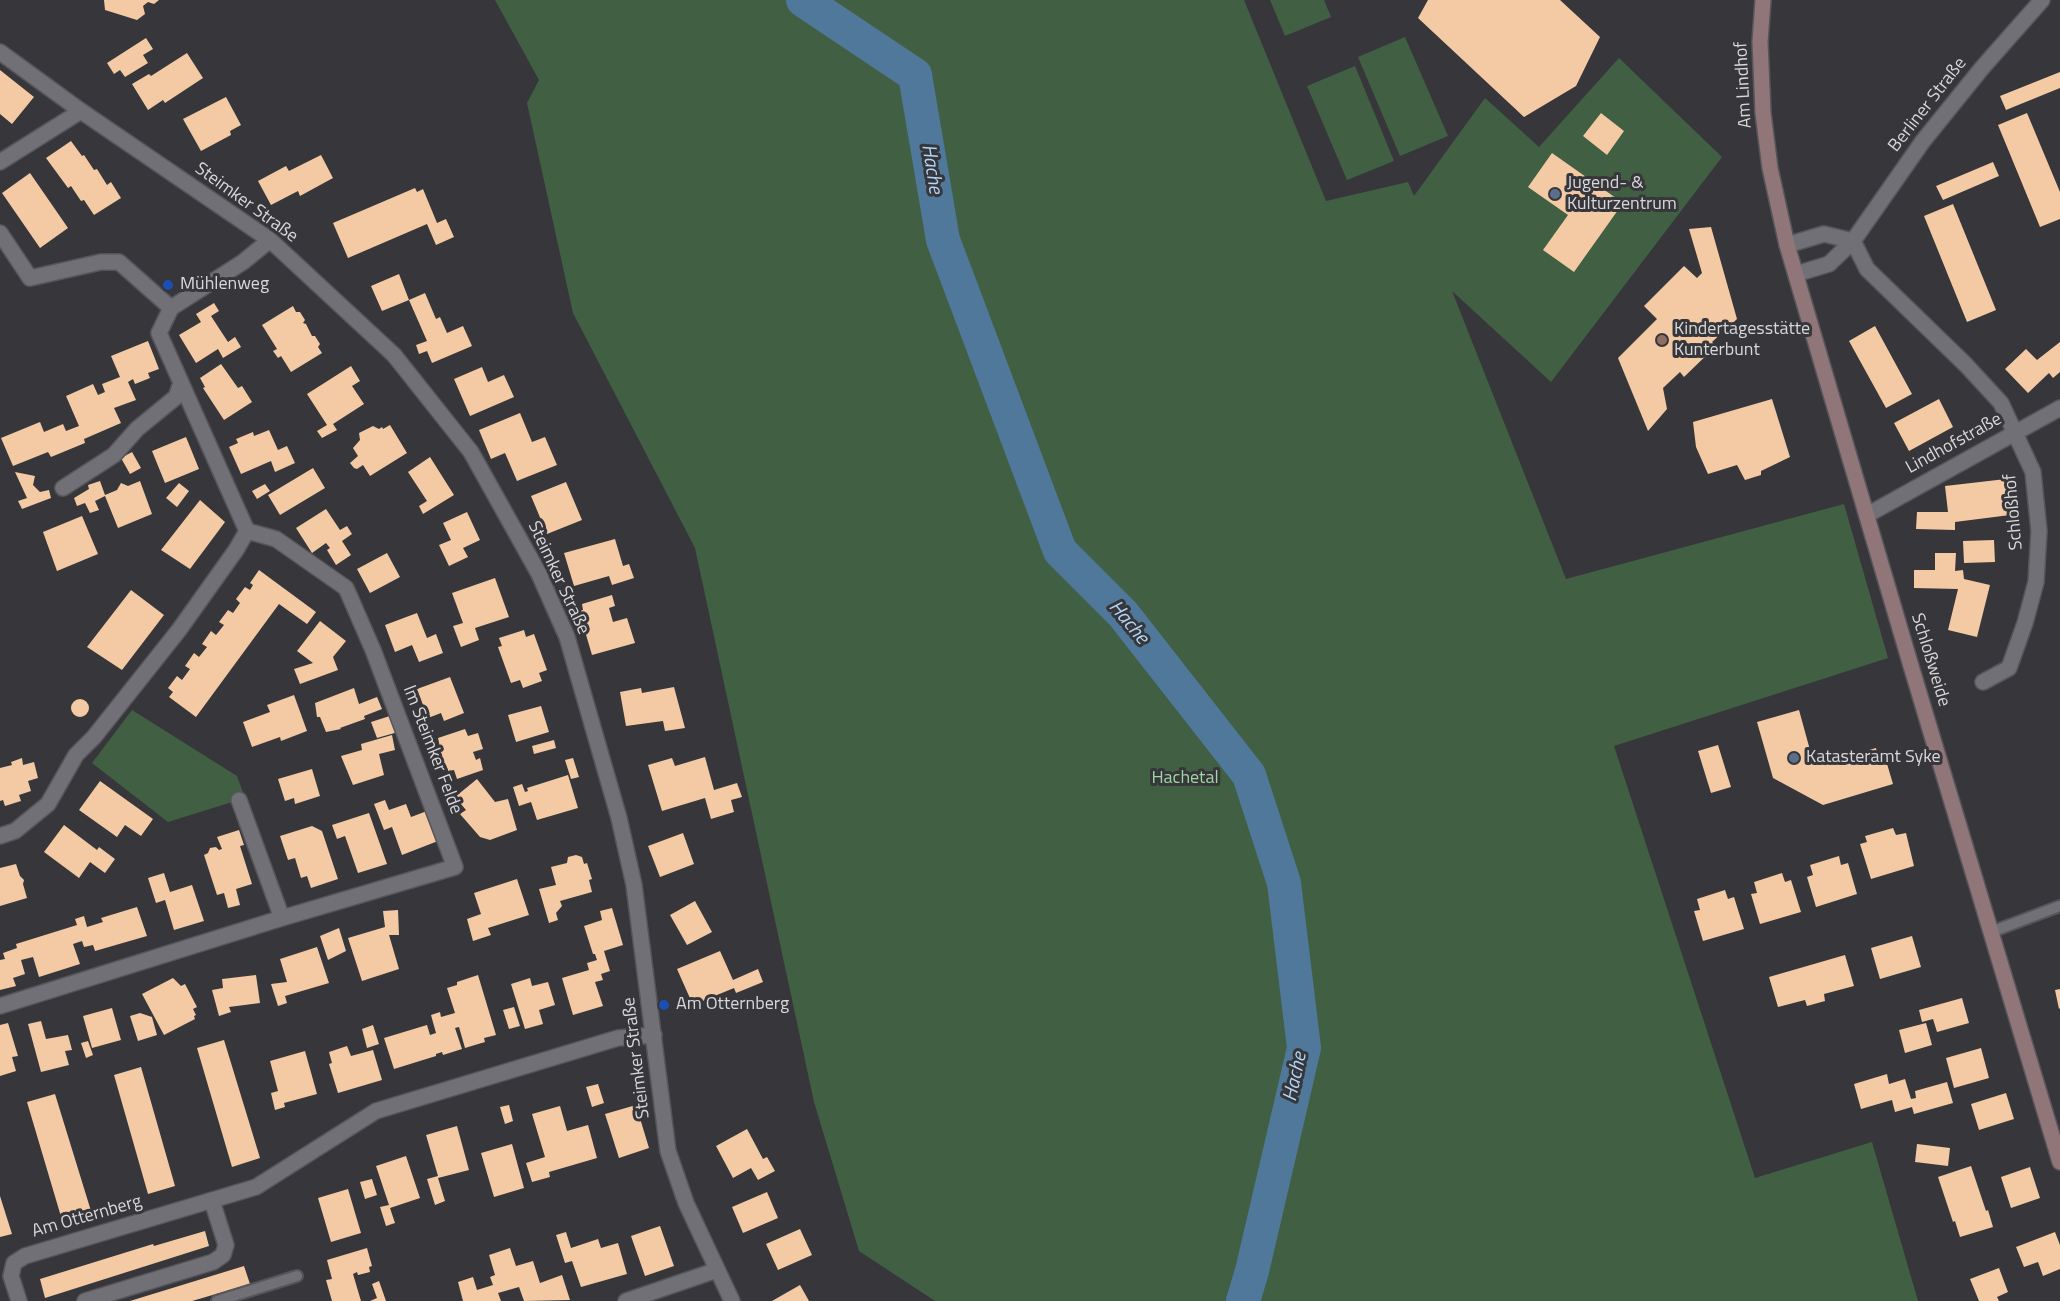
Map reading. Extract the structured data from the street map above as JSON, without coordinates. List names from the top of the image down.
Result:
{
  "streets": {
    "street": [
      "Am Lindhof",
      "Berliner Straße",
      "Steimker Straße",
      "Lindhofstraße",
      "Schloßhof",
      "Schloßweide",
      "Im Steimker Felde",
      "Am Otternberg"
    ]
  },
  "crossings": [
    ["Am Lindhof", "Schloßweide"],
    ["Berliner Straße", "Schloßhof"],
    ["Berliner Straße", "Schloßweide"],
    ["Steimker Straße", "Am Otternberg"],
    ["Lindhofstraße", "Schloßhof"],
    ["Lindhofstraße", "Schloßweide"]
  ],
  "water": ["Hache"],
  "parks": ["Hachetal"],
  "places": [
    "Jugend- & Kulturzentrum",
    "Mühlenweg",
    "Kindertagesstätte Kunterbunt",
    "Katasteramt Syke",
    "Am Otternberg"
  ]
}
